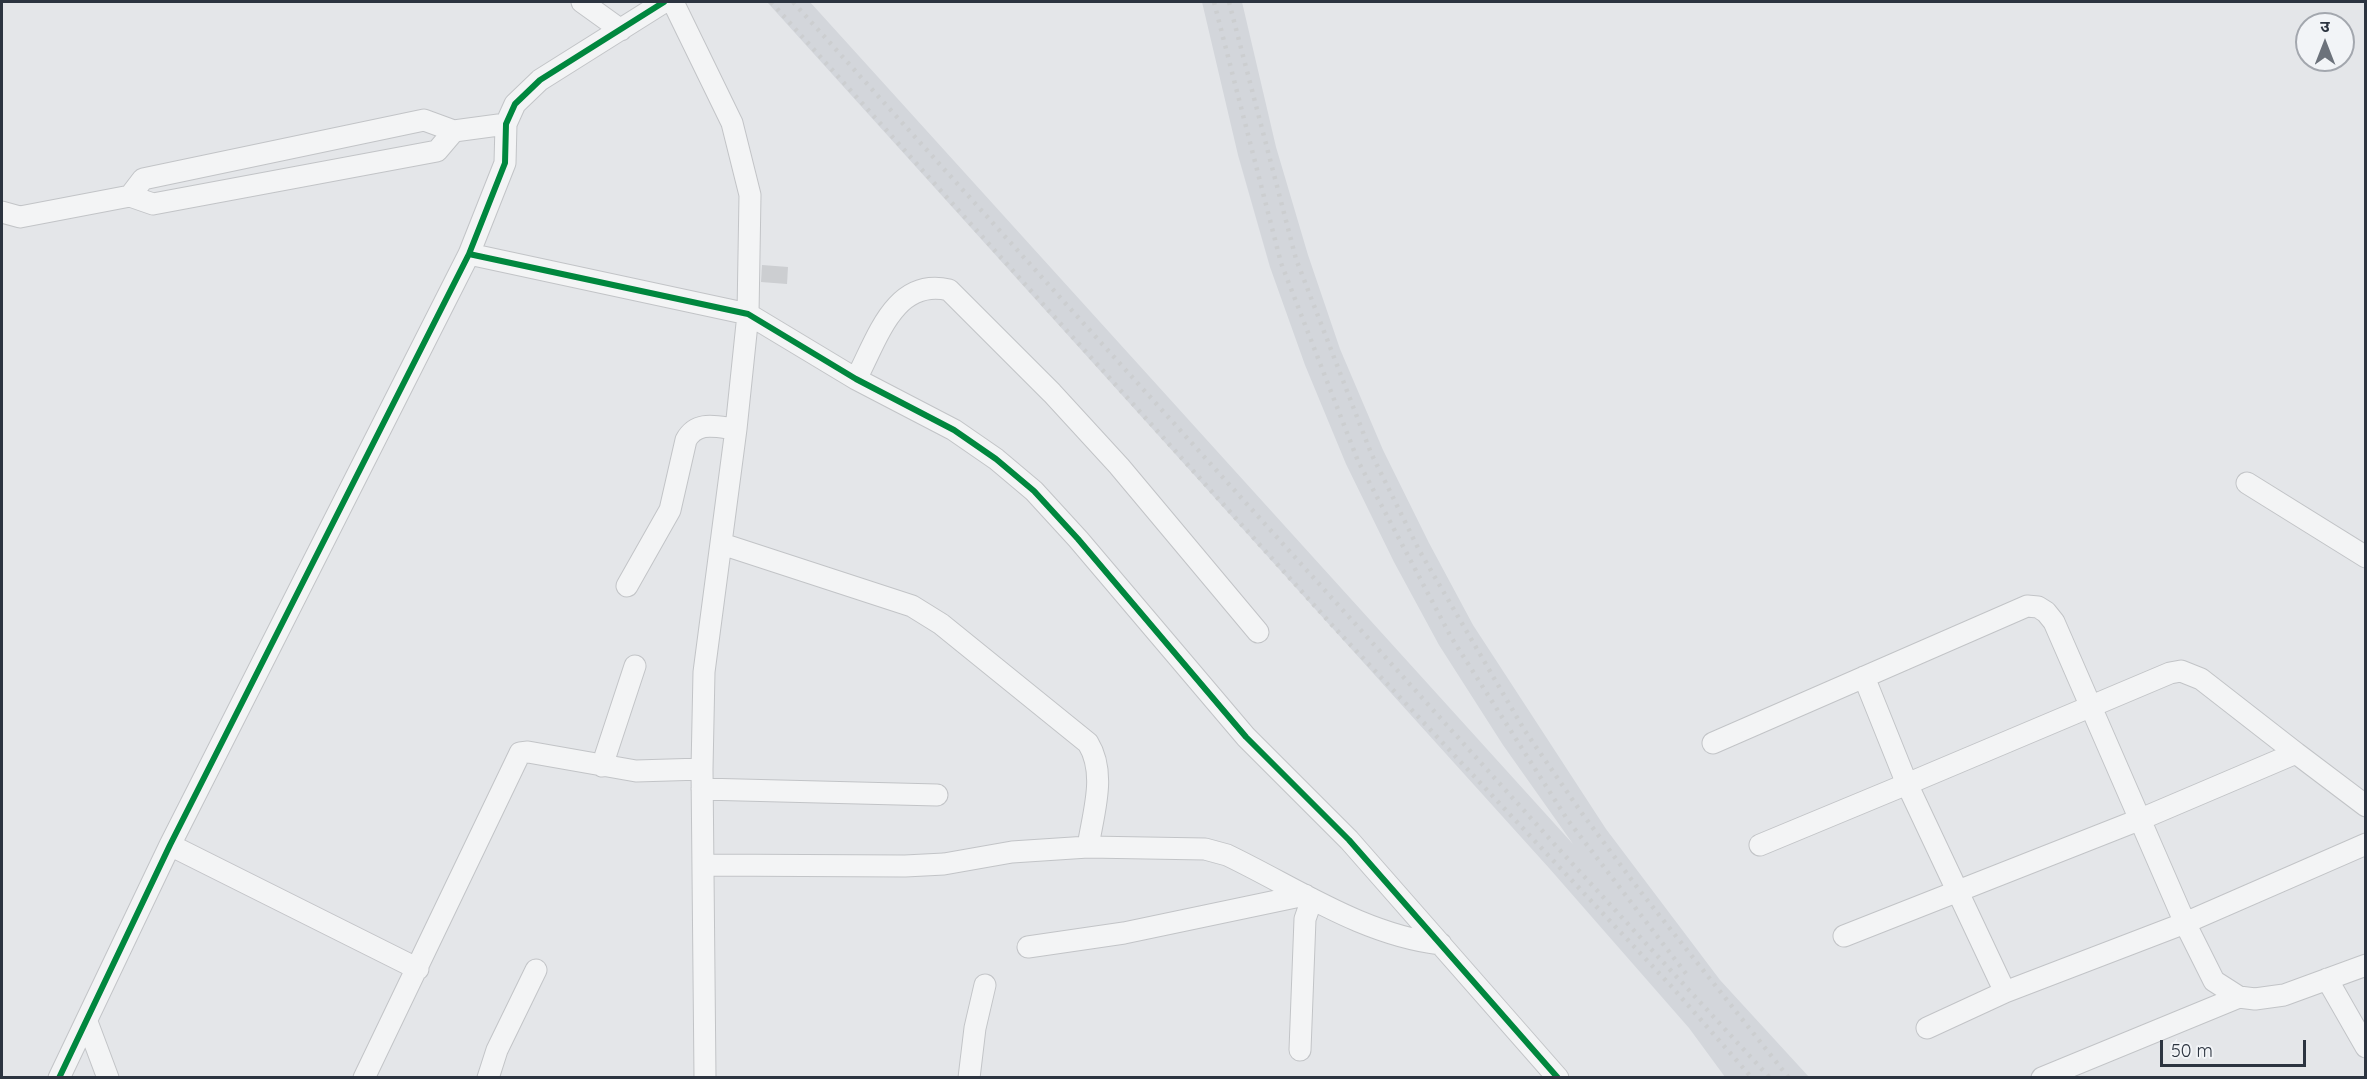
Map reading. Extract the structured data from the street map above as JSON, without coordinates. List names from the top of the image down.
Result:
{
  "scale_bar": "50 m",
  "north": "top"
}
